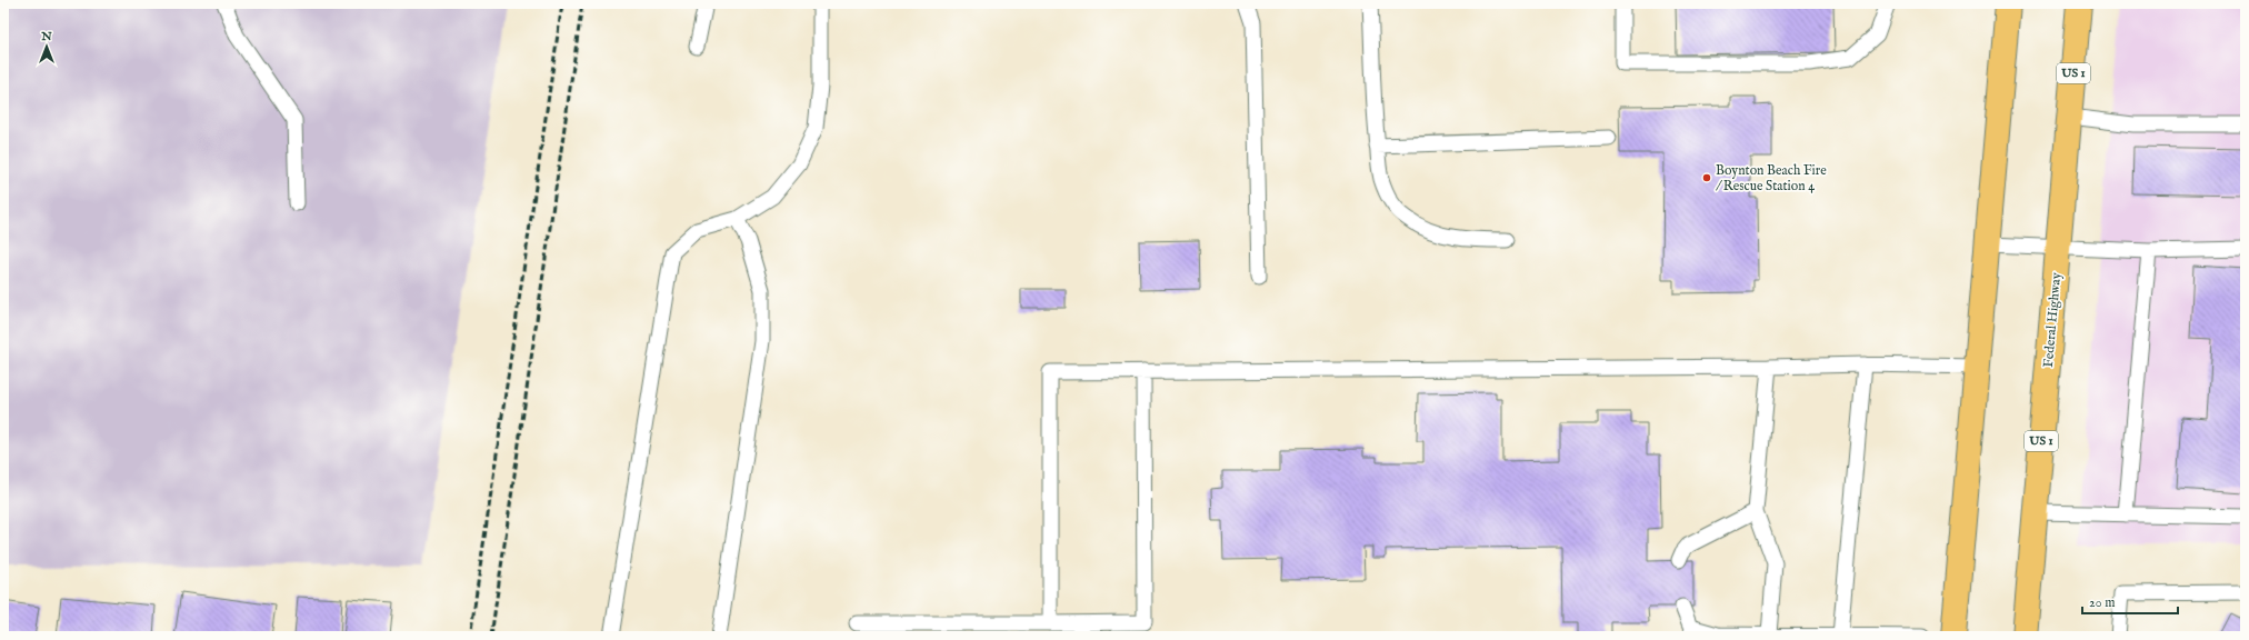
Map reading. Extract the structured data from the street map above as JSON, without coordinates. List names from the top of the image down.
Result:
{
  "streets": {
    "main road": ["US 1", "Federal Highway"]
  },
  "places": ["Boynton Beach Fire / Rescue Station 4"],
  "scale_bar": "20 m",
  "north": "top"
}
